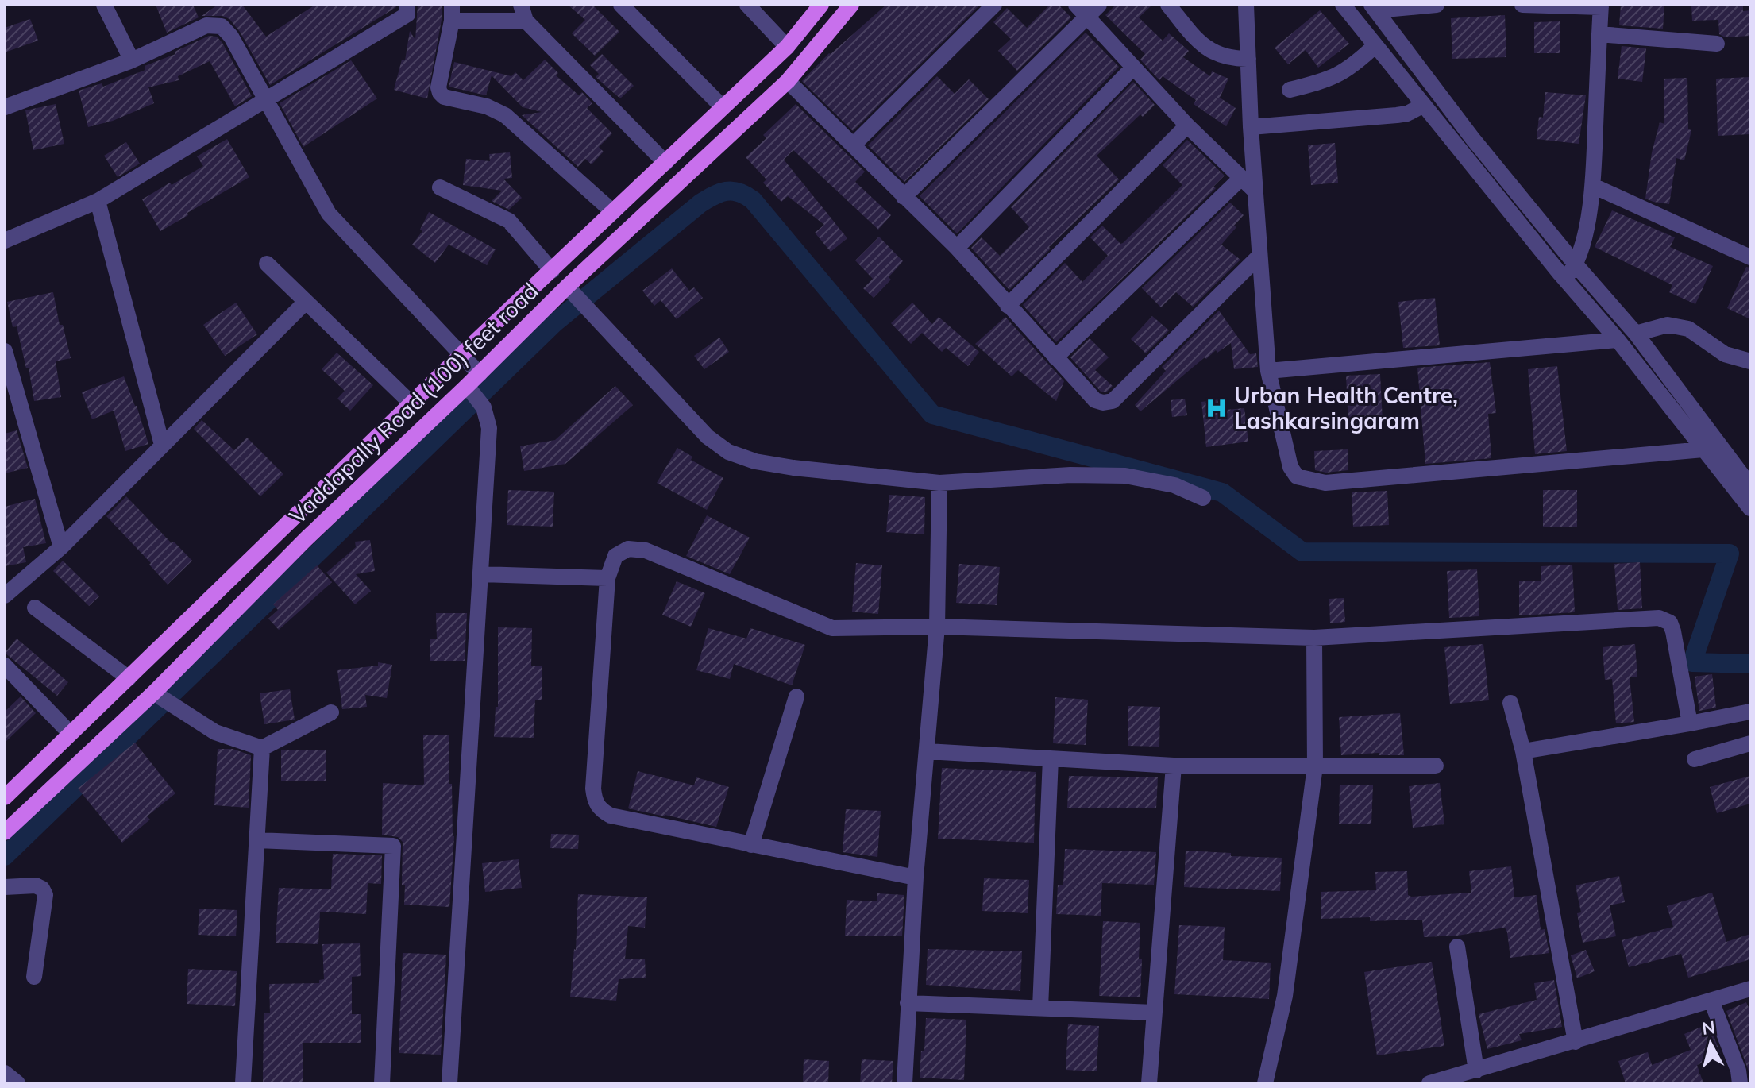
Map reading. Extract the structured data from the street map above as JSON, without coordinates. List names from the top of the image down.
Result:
{
  "streets": {
    "main road": ["Vaddapally Road (100) feet road"]
  },
  "places": {
    "hospital": ["Urban Health Centre, Lashkarsingaram"]
  },
  "north": "top"
}
